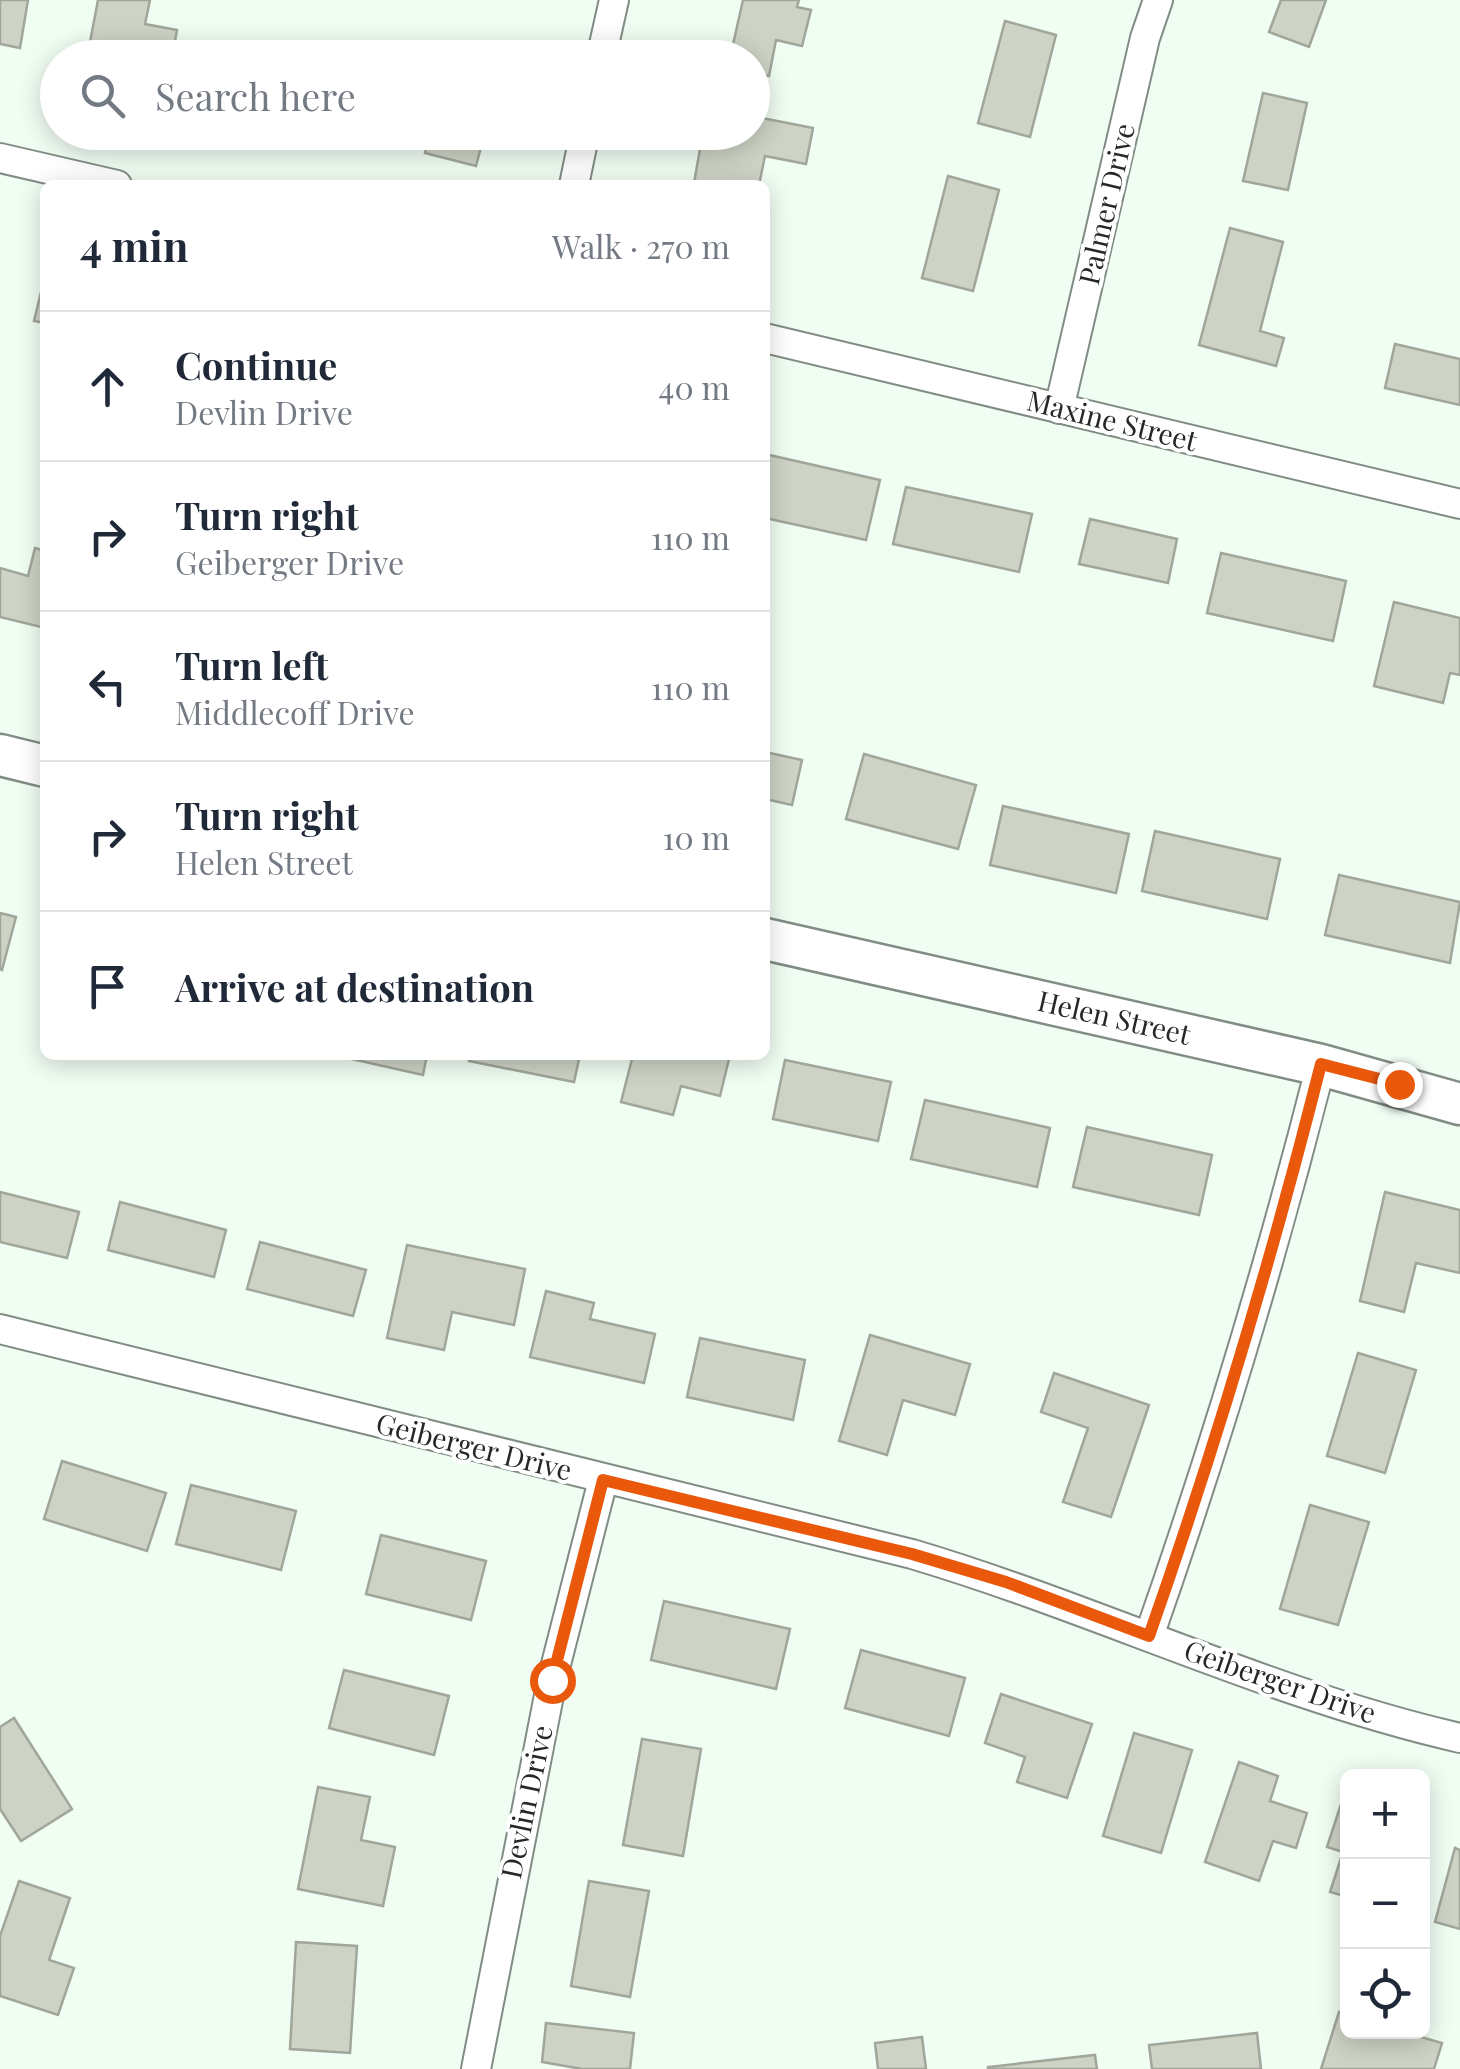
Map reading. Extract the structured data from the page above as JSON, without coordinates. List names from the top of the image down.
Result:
{
  "streets": {
    "street": [
      "Palmer Drive",
      "Maxine Street",
      "Helen Street",
      "Geiberger Drive",
      "Devlin Drive"
    ]
  },
  "crossings": [
    ["Palmer Drive", "Maxine Street"],
    ["Geiberger Drive", "Devlin Drive"]
  ],
  "page": {
    "search": "Search here",
    "heading": ["4 min", "Walk · 270 m"],
    "list": [
      ["Continue", "Devlin Drive", "40 m"],
      ["Turn right", "Geiberger Drive", "110 m"],
      ["Turn left", "Middlecoff Drive", "110 m"],
      ["Turn right", "Helen Street", "10 m"],
      "Arrive at destination"
    ],
    "map_buttons": ["+", "−"]
  }
}
